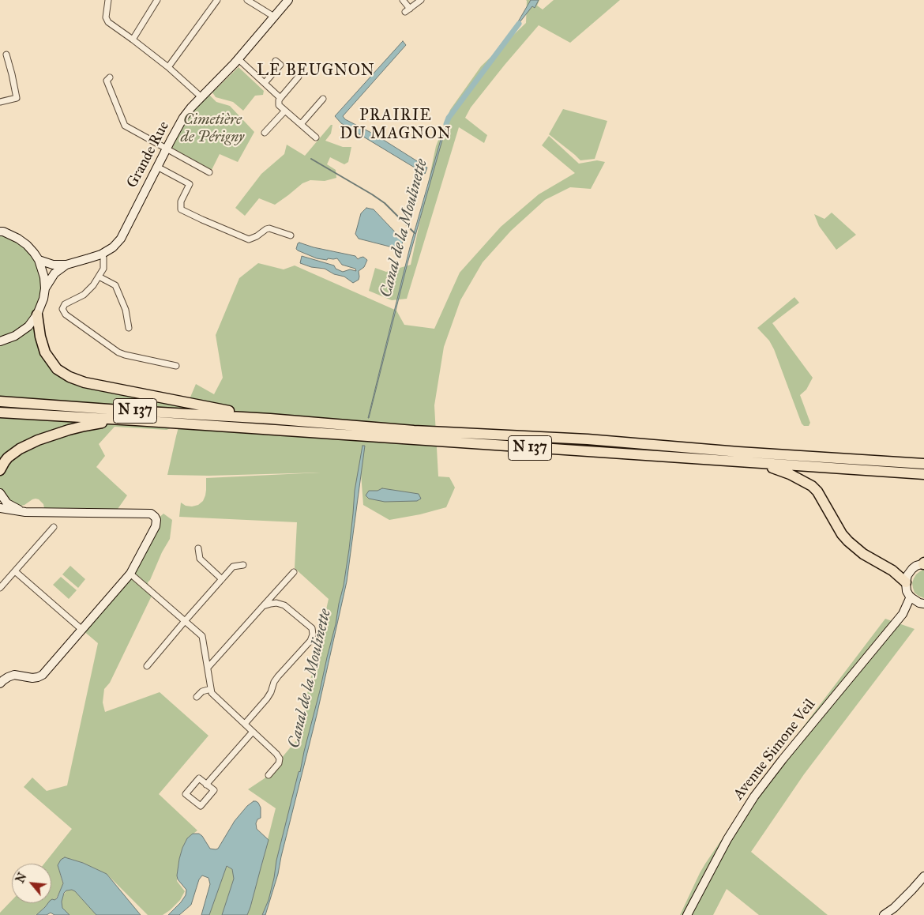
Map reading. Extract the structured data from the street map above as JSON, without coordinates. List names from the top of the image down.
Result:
{
  "streets": {
    "highway": ["N 137"],
    "street": ["Grande Rue", "Avenue Simone Veil"]
  },
  "districts": ["LE BEUGNON", "PRAIRIE DU MAGNON"],
  "water": ["Canal de la Moulinette"],
  "parks": ["Cimetière de Périgny"],
  "north": "top left"
}
